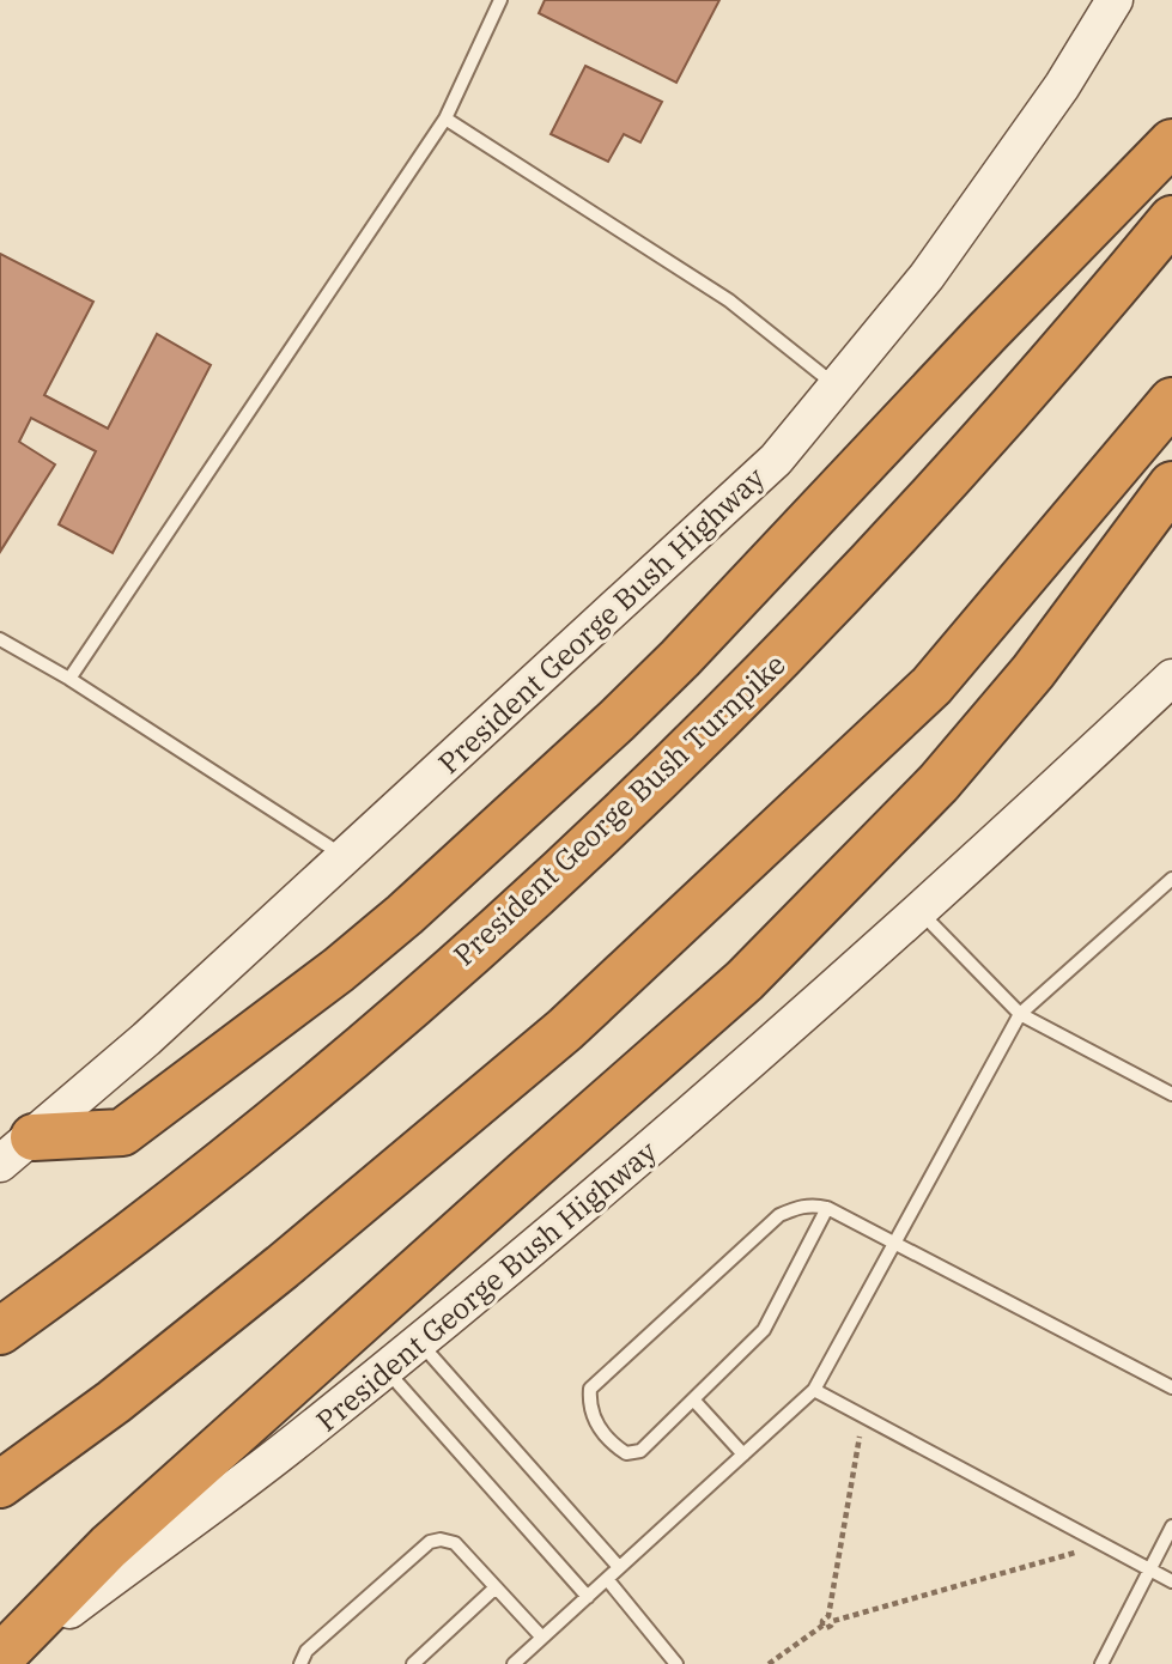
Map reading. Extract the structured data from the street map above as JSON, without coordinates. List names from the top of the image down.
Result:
{
  "streets": {
    "highway": ["President George Bush Turnpike"],
    "main road": ["President George Bush Highway"]
  }
}
